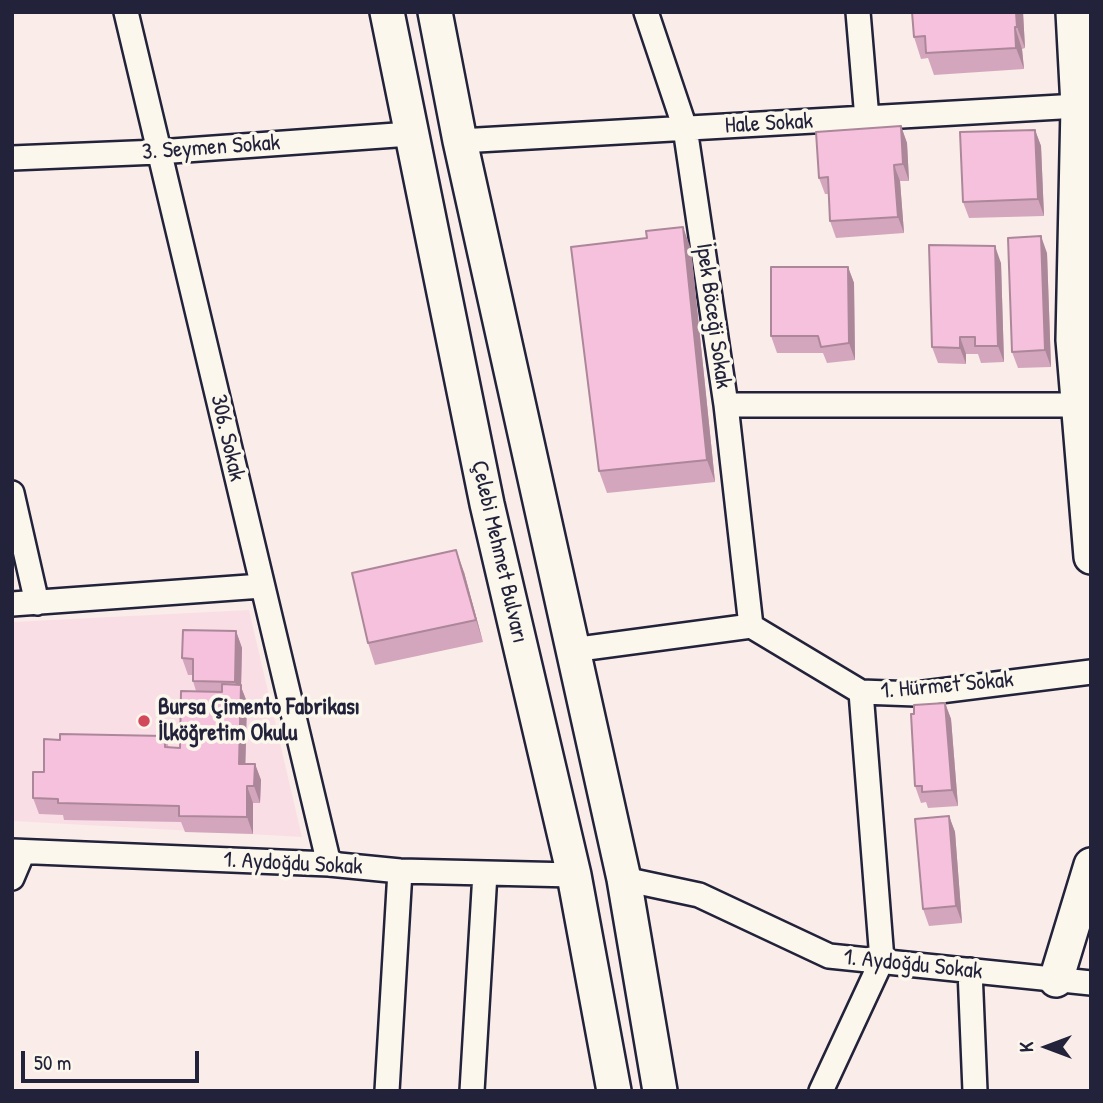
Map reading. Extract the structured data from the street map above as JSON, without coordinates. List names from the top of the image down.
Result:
{
  "streets": {
    "main road": ["Çelebi Mehmet Bulvarı"],
    "street": [
      "Hale Sokak",
      "3. Seymen Sokak",
      "İpek Böceği Sokak",
      "306. Sokak",
      "1. Hürmet Sokak",
      "1. Aydoğdu Sokak"
    ]
  },
  "crossings": [
    ["Hale Sokak", "İpek Böceği Sokak"],
    ["3. Seymen Sokak", "306. Sokak"],
    ["3. Seymen Sokak", "Çelebi Mehmet Bulvarı"],
    ["İpek Böceği Sokak", "1. Hürmet Sokak"],
    ["306. Sokak", "1. Aydoğdu Sokak"],
    ["Çelebi Mehmet Bulvarı", "1. Aydoğdu Sokak"]
  ],
  "places": ["Bursa Çimento Fabrikası İlköğretim Okulu"],
  "scale_bar": "50 m",
  "north": "left"
}
